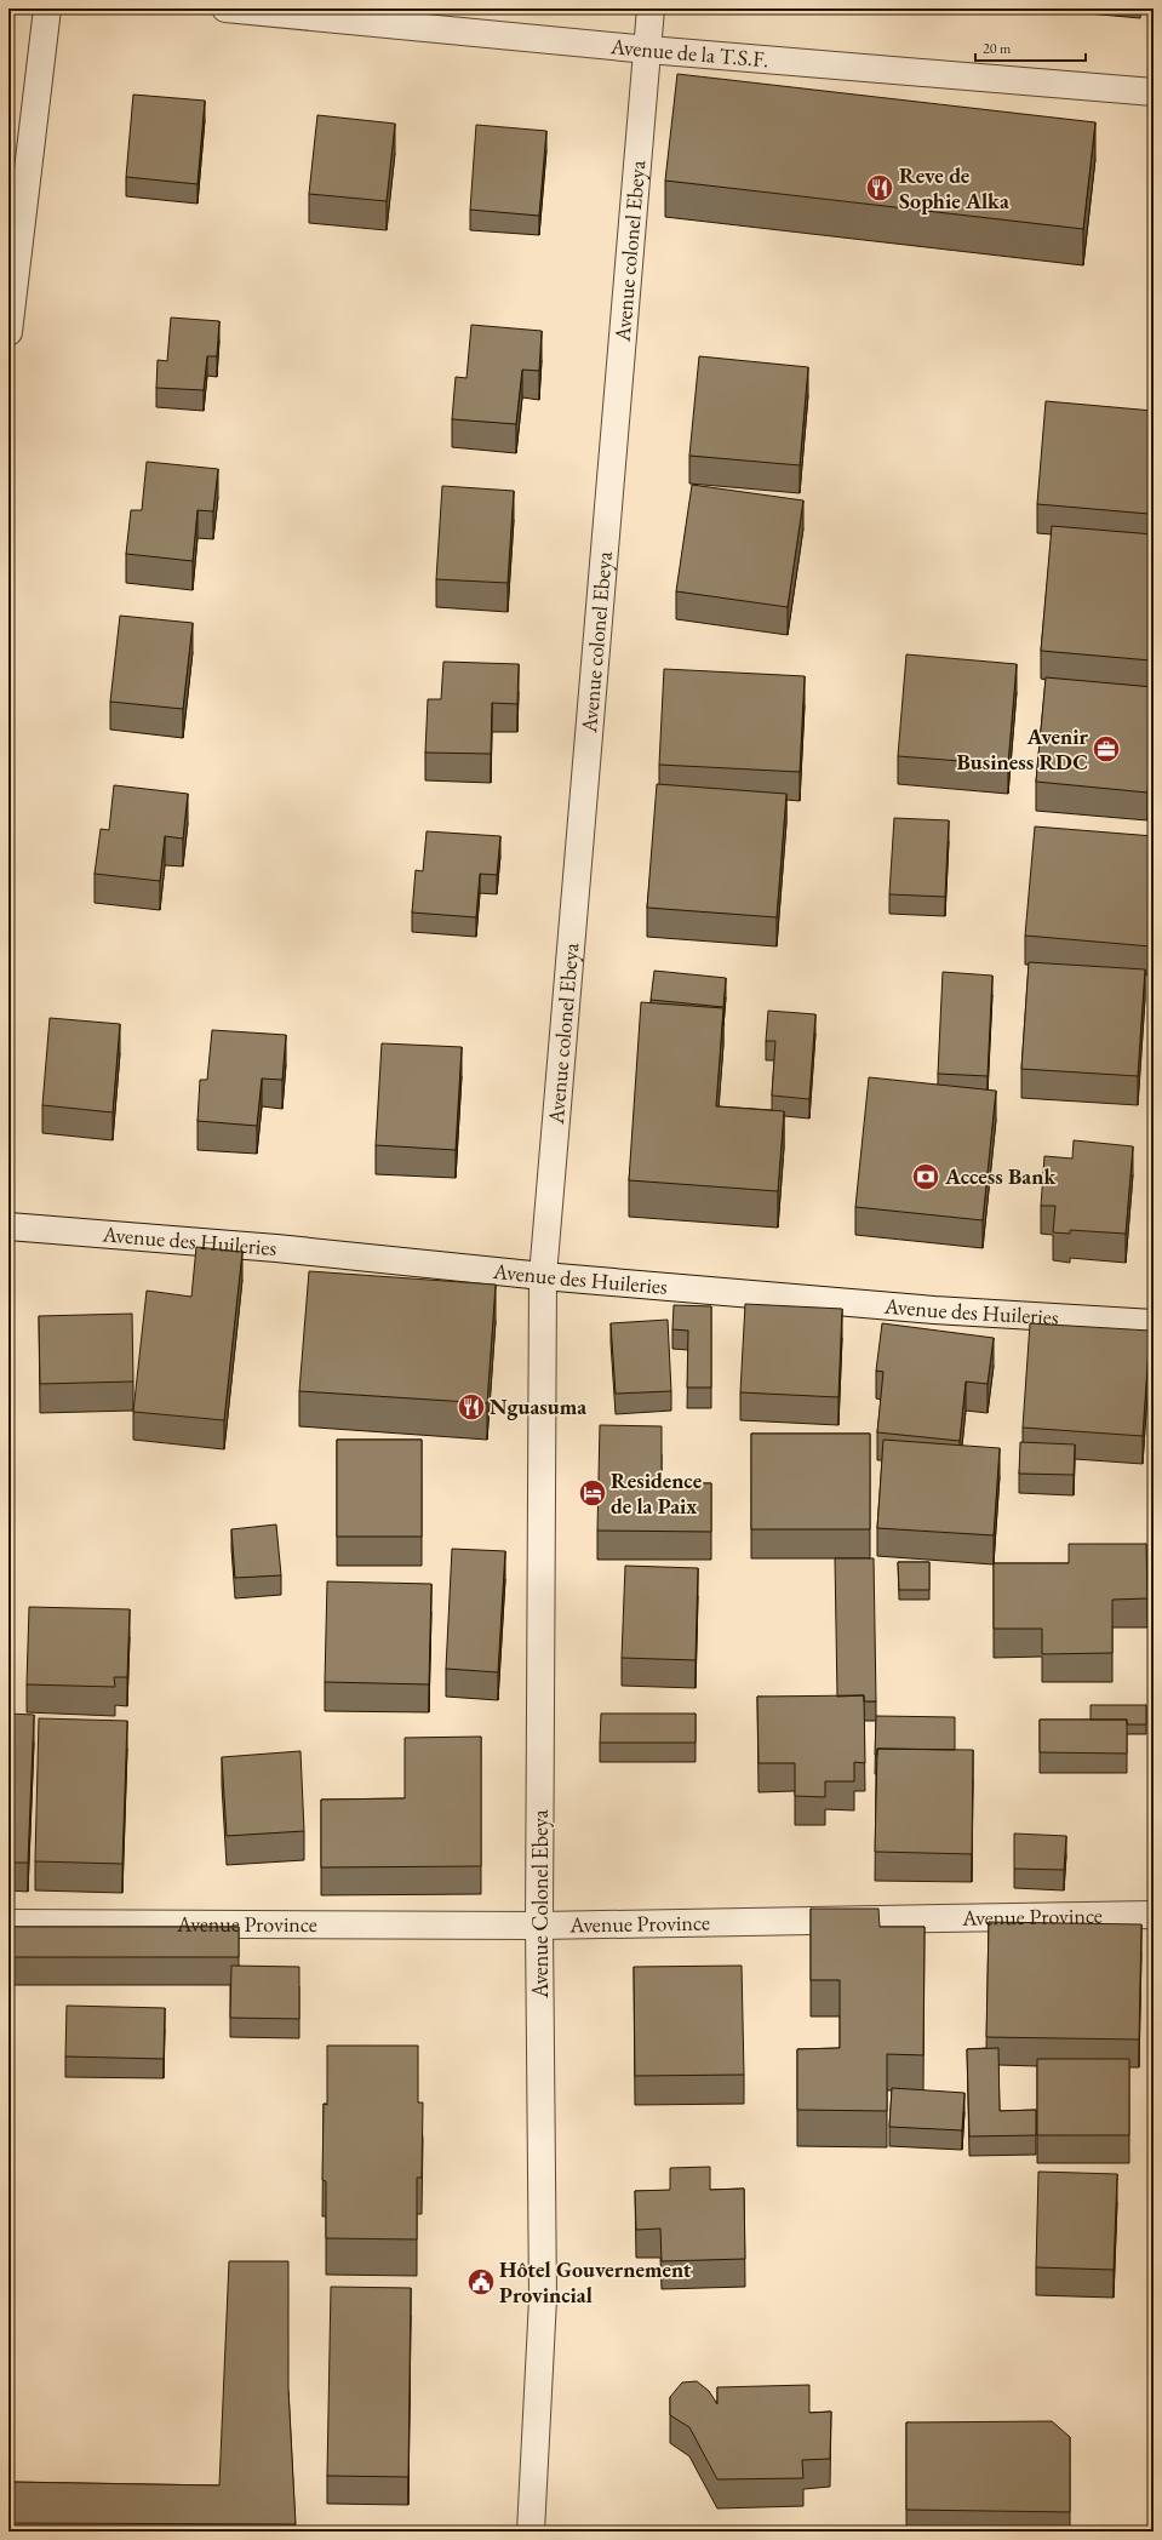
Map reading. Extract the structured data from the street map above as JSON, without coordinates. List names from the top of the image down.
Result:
{
  "streets": {
    "street": [
      "Avenue de la T.S.F.",
      "Avenue colonel Ebeya",
      "Avenue des Huileries",
      "Avenue Colonel Ebeya",
      "Avenue Province"
    ]
  },
  "crossings": [
    ["Avenue de la T.S.F.", "Avenue colonel Ebeya"],
    ["Avenue colonel Ebeya", "Avenue des Huileries"],
    ["Avenue colonel Ebeya", "Avenue Colonel Ebeya"],
    ["Avenue des Huileries", "Avenue Colonel Ebeya"],
    ["Avenue Colonel Ebeya", "Avenue Province"]
  ],
  "places": {
    "restaurant": ["Reve de Sophie Alka", "Nguasuma"],
    "office": ["Avenir Business RDC"],
    "bank": ["Access Bank"],
    "hotel": ["Residence de la Paix"],
    "public building": ["Hôtel Gouvernement Provincial"]
  },
  "scale_bar": "20 m"
}
